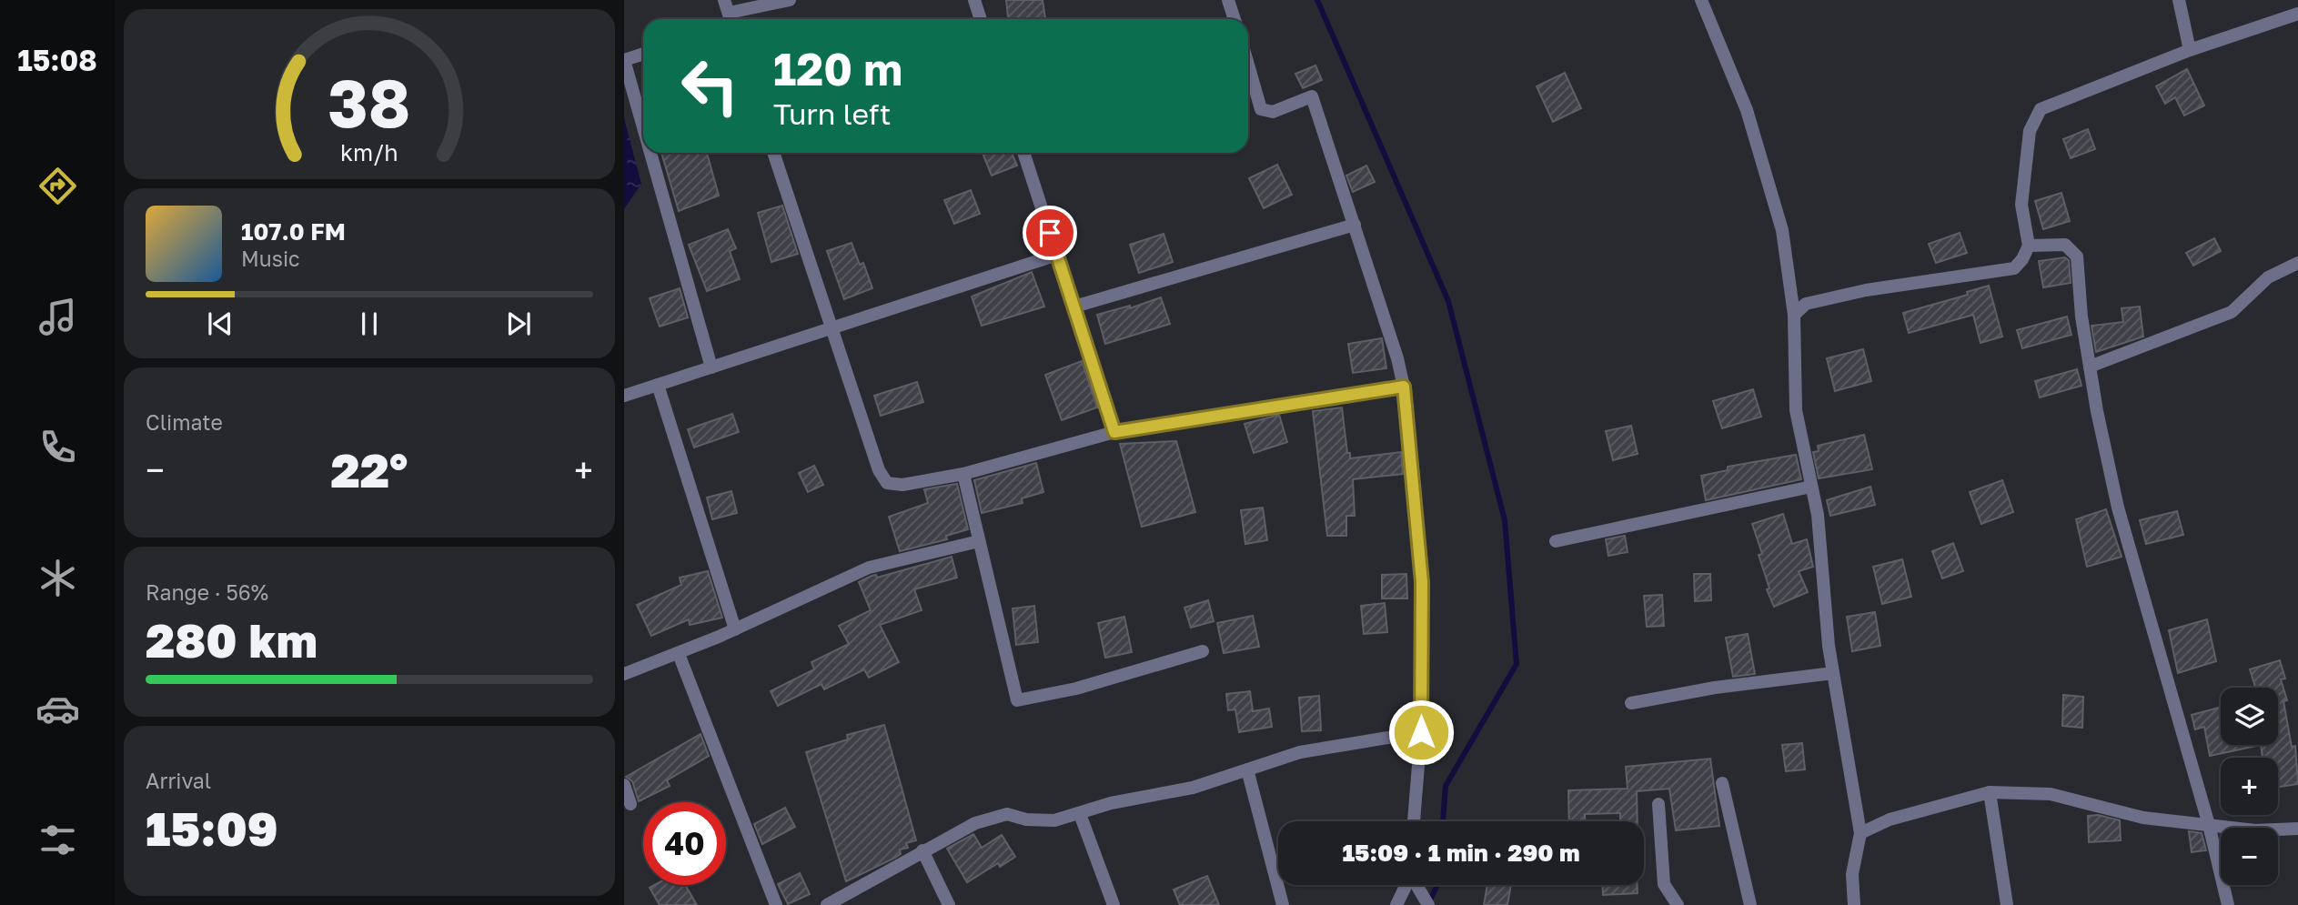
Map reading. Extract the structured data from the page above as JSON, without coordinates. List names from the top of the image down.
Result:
{
  "page": {
    "tabs": "15:08",
    "turn": ["120 m", "Turn left"],
    "song": ["107.0 FM", "Music"],
    "tile": [
      "Climate",
      ["Range · 56%", "280 km"],
      ["Arrival", "15:09"]
    ],
    "heat": ["−", "22°", "+"],
    "map_buttons": ["+", "−"],
    "limit": "40",
    "trip": "15:09 · 1 min · 290 m",
    "gauge": ["38", "km/h"]
  }
}
